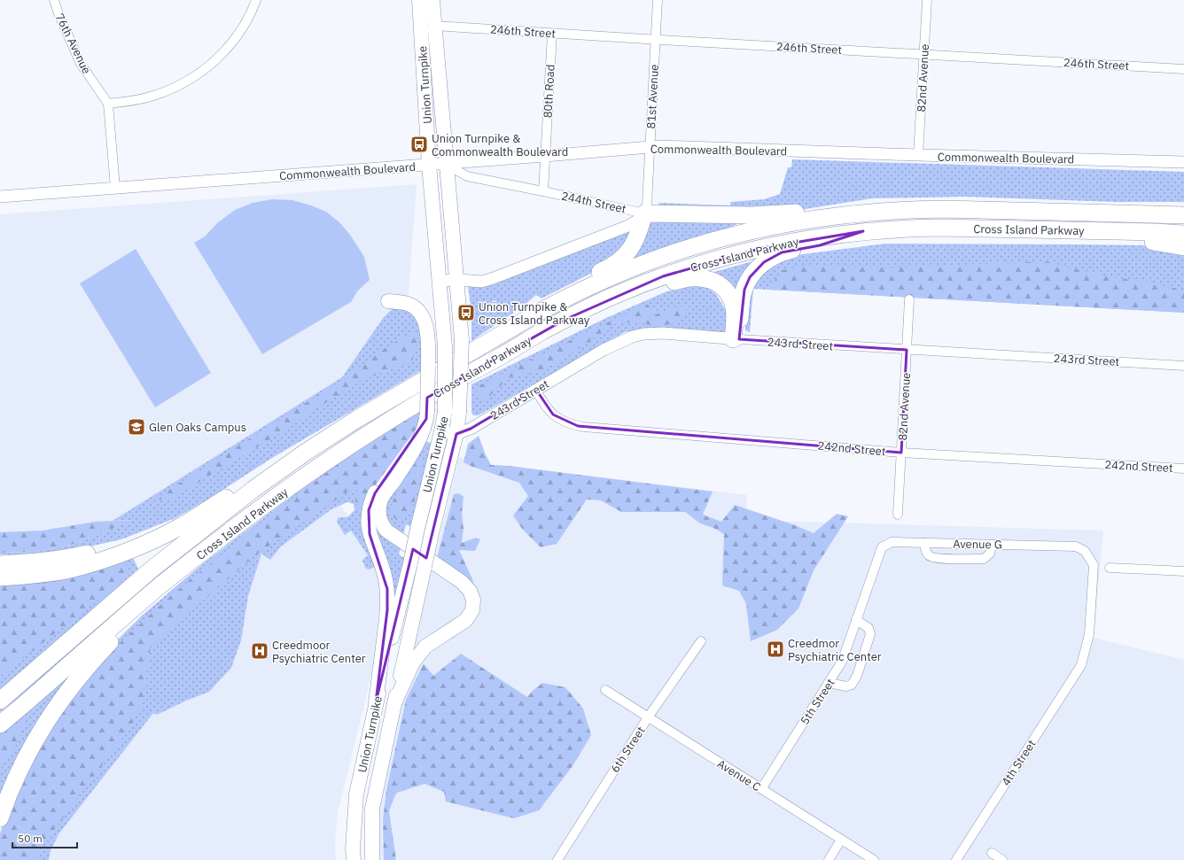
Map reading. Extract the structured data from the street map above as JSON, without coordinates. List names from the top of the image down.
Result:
{
  "streets": {
    "highway": ["Cross Island Parkway"],
    "main road": ["Union Turnpike"],
    "street": [
      "246th Street",
      "76th Avenue",
      "82nd Avenue",
      "80th Road",
      "81st Avenue",
      "Commonwealth Boulevard",
      "244th Street",
      "243rd Street",
      "242nd Street",
      "Avenue G",
      "5th Street",
      "6th Street",
      "4th Street",
      "Avenue C"
    ]
  },
  "crossings": [
    ["246th Street", "82nd Avenue"],
    ["246th Street", "Union Turnpike"],
    ["246th Street", "80th Road"],
    ["246th Street", "81st Avenue"],
    ["76th Avenue", "Commonwealth Boulevard"],
    ["82nd Avenue", "Commonwealth Boulevard"],
    ["82nd Avenue", "243rd Street"],
    ["82nd Avenue", "242nd Street"],
    ["Union Turnpike", "Commonwealth Boulevard"],
    ["Union Turnpike", "244th Street"],
    ["Union Turnpike", "243rd Street"],
    ["80th Road", "Commonwealth Boulevard"],
    ["80th Road", "244th Street"],
    ["81st Avenue", "Commonwealth Boulevard"],
    ["81st Avenue", "244th Street"],
    ["Commonwealth Boulevard", "244th Street"],
    ["243rd Street", "242nd Street"],
    ["Avenue G", "5th Street"],
    ["Avenue G", "4th Street"],
    ["5th Street", "Avenue C"],
    ["6th Street", "Avenue C"]
  ],
  "places": {
    "bus stop": ["Union Turnpike & Commonwealth Boulevard", "Union Turnpike & Cross Island Parkway"],
    "school or university": ["Glen Oaks Campus"],
    "hospital": ["Creedmor Psychiatric Center", "Creedmoor Psychiatric Center"]
  },
  "scale_bar": "50 m"
}
